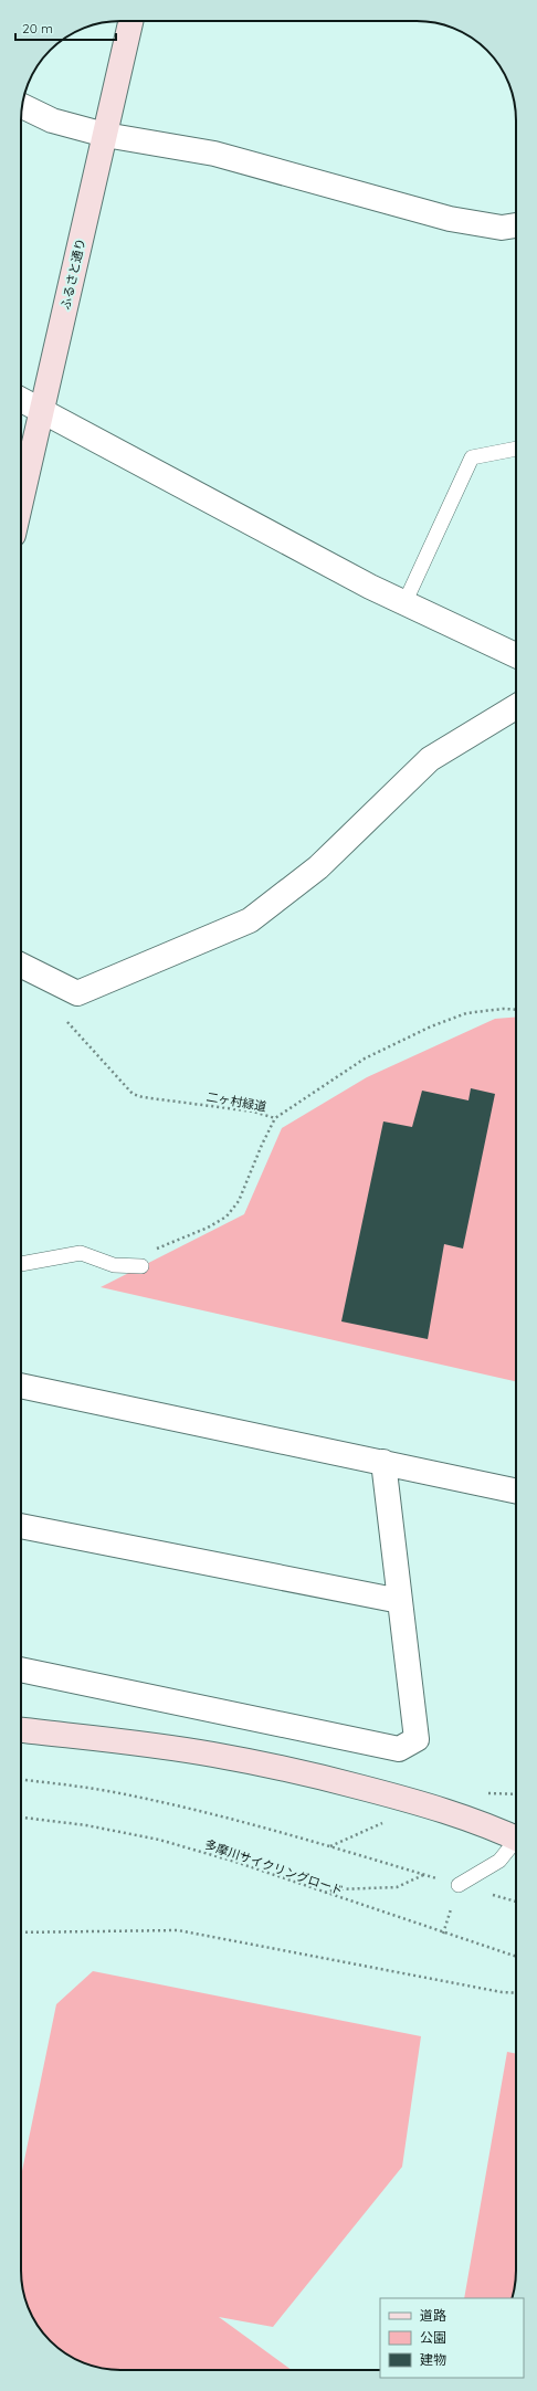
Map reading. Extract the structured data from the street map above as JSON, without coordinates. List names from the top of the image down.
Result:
{
  "streets": {
    "street": ["ふるさと通り"],
    "path": ["二ヶ村緑道", "多摩川サイクリングロード"]
  },
  "legend": ["道路", "公園", "建物"],
  "scale_bar": "20 m"
}
